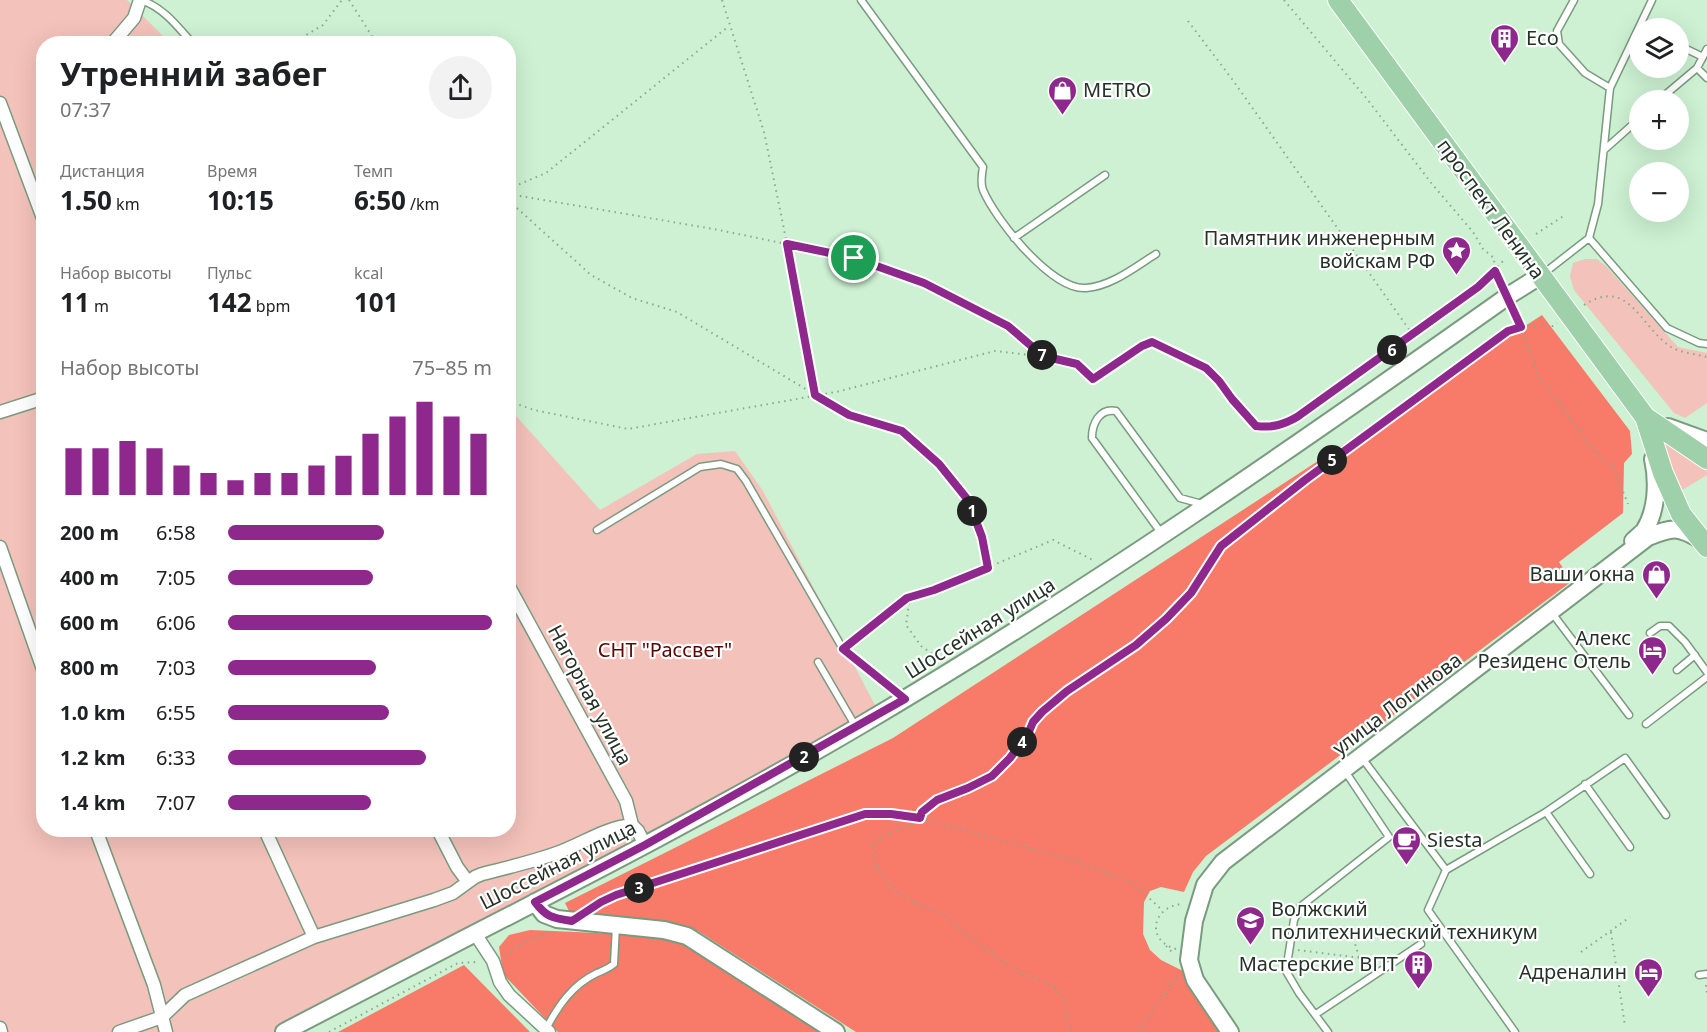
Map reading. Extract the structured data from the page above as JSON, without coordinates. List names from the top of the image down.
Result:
{
  "streets": {
    "main road": ["проспект Ленина"],
    "street": ["Шоссейная улица", "Нагорная улица", "улица Логинова"]
  },
  "crossings": [
    ["проспект Ленина", "Шоссейная улица"],
    ["проспект Ленина", "улица Логинова"],
    ["Шоссейная улица", "Нагорная улица"]
  ],
  "parks": ["СНТ \"Рассвет\""],
  "places": {
    "building": ["Eco", "Мастерские ВПТ"],
    "shop": ["METRO", "Ваши окна"],
    "place": ["Памятник инженерным войскам РФ"],
    "hotel": ["Алекс Резиденс Отель", "Адреналин"],
    "cafe": ["Siesta"],
    "school or university": ["Волжский политехнический техникум"]
  },
  "page": {
    "map_buttons": ["+", "−"],
    "heading": ["Утренний забег", "07:37"],
    "stats": [
      ["Дистанция", "1.50 km"],
      ["Время", "10:15"],
      ["Темп", "6:50 /km"],
      ["Набор высоты", "11 m"],
      ["Пульс", "142 bpm"],
      ["kcal", "101"]
    ],
    "pins": [
      "6",
      "7",
      "5",
      "1",
      "4",
      "2",
      "3"
    ],
    "chart": ["Набор высоты", "75–85 m"],
    "list": [
      {
        "name": "200 m",
        "note": "6:58"
      },
      {
        "name": "400 m",
        "note": "7:05"
      },
      {
        "name": "600 m",
        "note": "6:06"
      },
      {
        "name": "800 m",
        "note": "7:03"
      },
      {
        "name": "1.0 km",
        "note": "6:55"
      },
      {
        "name": "1.2 km",
        "note": "6:33"
      },
      {
        "name": "1.4 km",
        "note": "7:07"
      }
    ]
  }
}
